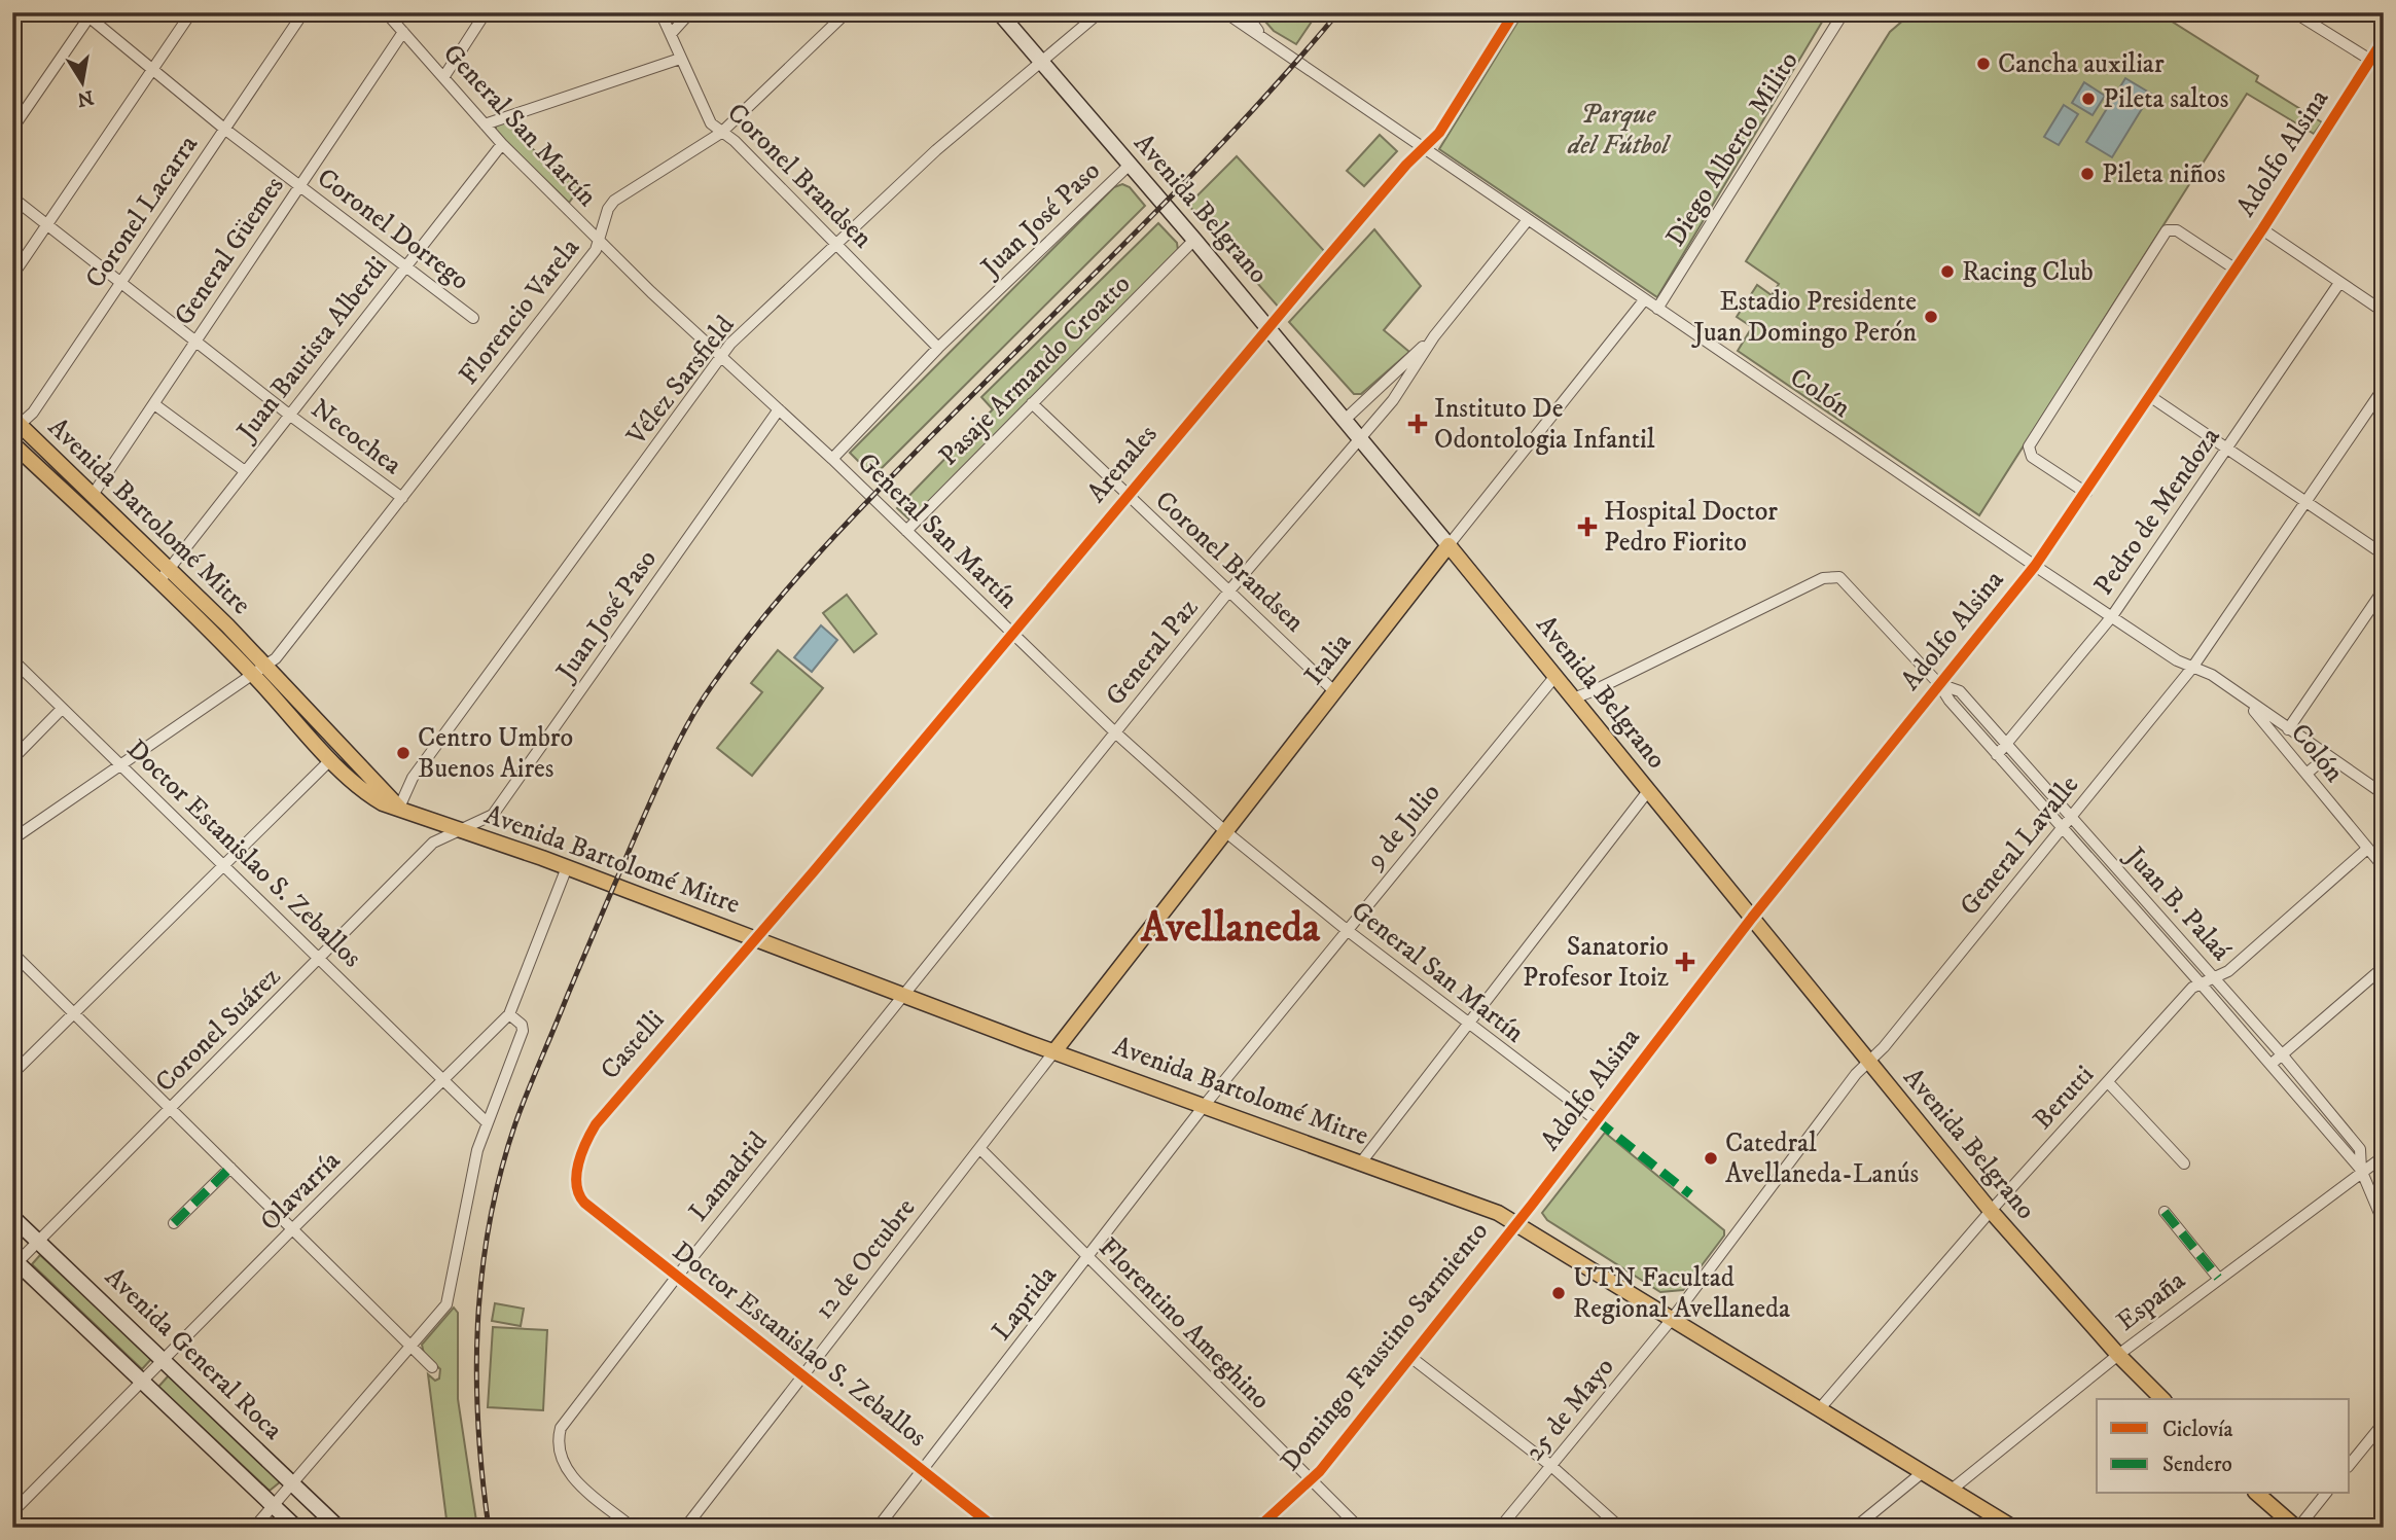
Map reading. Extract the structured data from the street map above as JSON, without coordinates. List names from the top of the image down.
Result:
{
  "streets": {
    "main road": [
      "Avenida Belgrano",
      "Avenida Bartolomé Mitre",
      "Italia",
      "Avenida General Roca"
    ],
    "street": [
      "General San Martín",
      "Diego Alberto Milito",
      "Adolfo Alsina",
      "Coronel Brandsen",
      "Coronel Lacarra",
      "Juan José Paso",
      "Coronel Dorrego",
      "General Güemes",
      "Florencio Varela",
      "Juan Bautista Alberdi",
      "Pasaje Armando Croatto",
      "Vélez Sarsfield",
      "Colón",
      "Necochea",
      "Arenales",
      "Pedro de Mendoza",
      "General Paz",
      "9 de Julio",
      "General Lavalle",
      "Doctor Estanislao S. Zeballos",
      "Juan B. Palaá",
      "Coronel Suárez",
      "Castelli",
      "Berutti",
      "Lamadrid",
      "Olavarría",
      "12 de Octubre",
      "España",
      "Laprida",
      "Florentino Ameghino",
      "Domingo Faustino Sarmiento",
      "25 de Mayo"
    ]
  },
  "crossings": [
    ["General San Martín", "Adolfo Alsina"],
    ["General San Martín", "Juan José Paso"],
    ["General San Martín", "General Güemes"],
    ["General San Martín", "Florencio Varela"],
    ["General San Martín", "Juan Bautista Alberdi"],
    ["General San Martín", "Pasaje Armando Croatto"],
    ["General San Martín", "Vélez Sarsfield"],
    ["General San Martín", "Arenales"],
    ["General San Martín", "General Paz"],
    ["General San Martín", "Italia"],
    ["General San Martín", "9 de Julio"],
    ["Diego Alberto Milito", "Colón"],
    ["Adolfo Alsina", "Avenida Belgrano"],
    ["Adolfo Alsina", "Colón"],
    ["Adolfo Alsina", "Avenida Bartolomé Mitre"],
    ["Adolfo Alsina", "Juan B. Palaá"],
    ["Adolfo Alsina", "Domingo Faustino Sarmiento"],
    ["Coronel Brandsen", "Juan José Paso"],
    ["Coronel Brandsen", "Florencio Varela"],
    ["Coronel Brandsen", "Pasaje Armando Croatto"],
    ["Coronel Brandsen", "Vélez Sarsfield"],
    ["Coronel Brandsen", "Arenales"],
    ["Coronel Brandsen", "General Paz"],
    ["Coronel Brandsen", "Italia"],
    ["Avenida Belgrano", "Juan José Paso"],
    ["Avenida Belgrano", "Pasaje Armando Croatto"],
    ["Avenida Belgrano", "Vélez Sarsfield"],
    ["Avenida Belgrano", "Arenales"],
    ["Avenida Belgrano", "General Paz"],
    ["Avenida Belgrano", "Italia"],
    ["Avenida Belgrano", "9 de Julio"],
    ["Avenida Belgrano", "General Lavalle"],
    ["Avenida Belgrano", "Juan B. Palaá"],
    ["Avenida Belgrano", "Berutti"],
    ["Avenida Belgrano", "España"],
    ["Coronel Lacarra", "Coronel Dorrego"],
    ["Coronel Lacarra", "Necochea"],
    ["Coronel Lacarra", "Avenida Bartolomé Mitre"],
    ["Juan José Paso", "Avenida Bartolomé Mitre"],
    ["Juan José Paso", "Coronel Suárez"],
    ["Coronel Dorrego", "General Güemes"],
    ["Coronel Dorrego", "Juan Bautista Alberdi"],
    ["General Güemes", "Necochea"],
    ["General Güemes", "Avenida Bartolomé Mitre"],
    ["Florencio Varela", "Necochea"],
    ["Florencio Varela", "Avenida Bartolomé Mitre"],
    ["Florencio Varela", "Doctor Estanislao S. Zeballos"],
    ["Juan Bautista Alberdi", "Necochea"],
    ["Juan Bautista Alberdi", "Avenida Bartolomé Mitre"],
    ["Vélez Sarsfield", "Avenida Bartolomé Mitre"],
    ["Colón", "Arenales"],
    ["Colón", "Pedro de Mendoza"],
    ["Colón", "General Paz"],
    ["Colón", "Italia"],
    ["Colón", "General Lavalle"],
    ["Colón", "Berutti"],
    ["Arenales", "Avenida Bartolomé Mitre"],
    ["Arenales", "Castelli"],
    ["Pedro de Mendoza", "Juan B. Palaá"],
    ["Avenida Bartolomé Mitre", "General Paz"],
    ["Avenida Bartolomé Mitre", "Italia"],
    ["Avenida Bartolomé Mitre", "9 de Julio"],
    ["Avenida Bartolomé Mitre", "General Lavalle"],
    ["Avenida Bartolomé Mitre", "Coronel Suárez"],
    ["Avenida Bartolomé Mitre", "Castelli"],
    ["Avenida Bartolomé Mitre", "Berutti"],
    ["Avenida Bartolomé Mitre", "Lamadrid"],
    ["Avenida Bartolomé Mitre", "Olavarría"],
    ["Avenida Bartolomé Mitre", "12 de Octubre"],
    ["Avenida Bartolomé Mitre", "España"],
    ["Avenida Bartolomé Mitre", "Laprida"],
    ["Avenida Bartolomé Mitre", "Domingo Faustino Sarmiento"],
    ["Avenida Bartolomé Mitre", "25 de Mayo"],
    ["General Paz", "Lamadrid"],
    ["Italia", "12 de Octubre"],
    ["9 de Julio", "Laprida"],
    ["General Lavalle", "Juan B. Palaá"],
    ["General Lavalle", "25 de Mayo"],
    ["Doctor Estanislao S. Zeballos", "Coronel Suárez"],
    ["Doctor Estanislao S. Zeballos", "Castelli"],
    ["Doctor Estanislao S. Zeballos", "Lamadrid"],
    ["Doctor Estanislao S. Zeballos", "Olavarría"],
    ["Doctor Estanislao S. Zeballos", "12 de Octubre"],
    ["Doctor Estanislao S. Zeballos", "Laprida"],
    ["Juan B. Palaá", "Berutti"],
    ["Juan B. Palaá", "España"],
    ["Coronel Suárez", "Avenida General Roca"],
    ["Olavarría", "Avenida General Roca"],
    ["12 de Octubre", "Florentino Ameghino"],
    ["Laprida", "Florentino Ameghino"],
    ["Florentino Ameghino", "Domingo Faustino Sarmiento"]
  ],
  "districts": ["Avellaneda"],
  "parks": ["Parque del Fútbol"],
  "places": {
    "other": [
      "Cancha auxiliar",
      "Pileta saltos",
      "Pileta niños",
      "Racing Club",
      "Estadio Presidente Juan Domingo Perón",
      "Centro Umbro Buenos Aires",
      "Catedral Avellaneda-Lanús",
      "UTN Facultad Regional Avellaneda"
    ],
    "health": ["Instituto De Odontologia Infantil", "Hospital Doctor Pedro Fiorito", "Sanatorio Profesor Itoiz"]
  },
  "legend": ["Ciclovía", "Sendero"],
  "north": "bottom"
}
